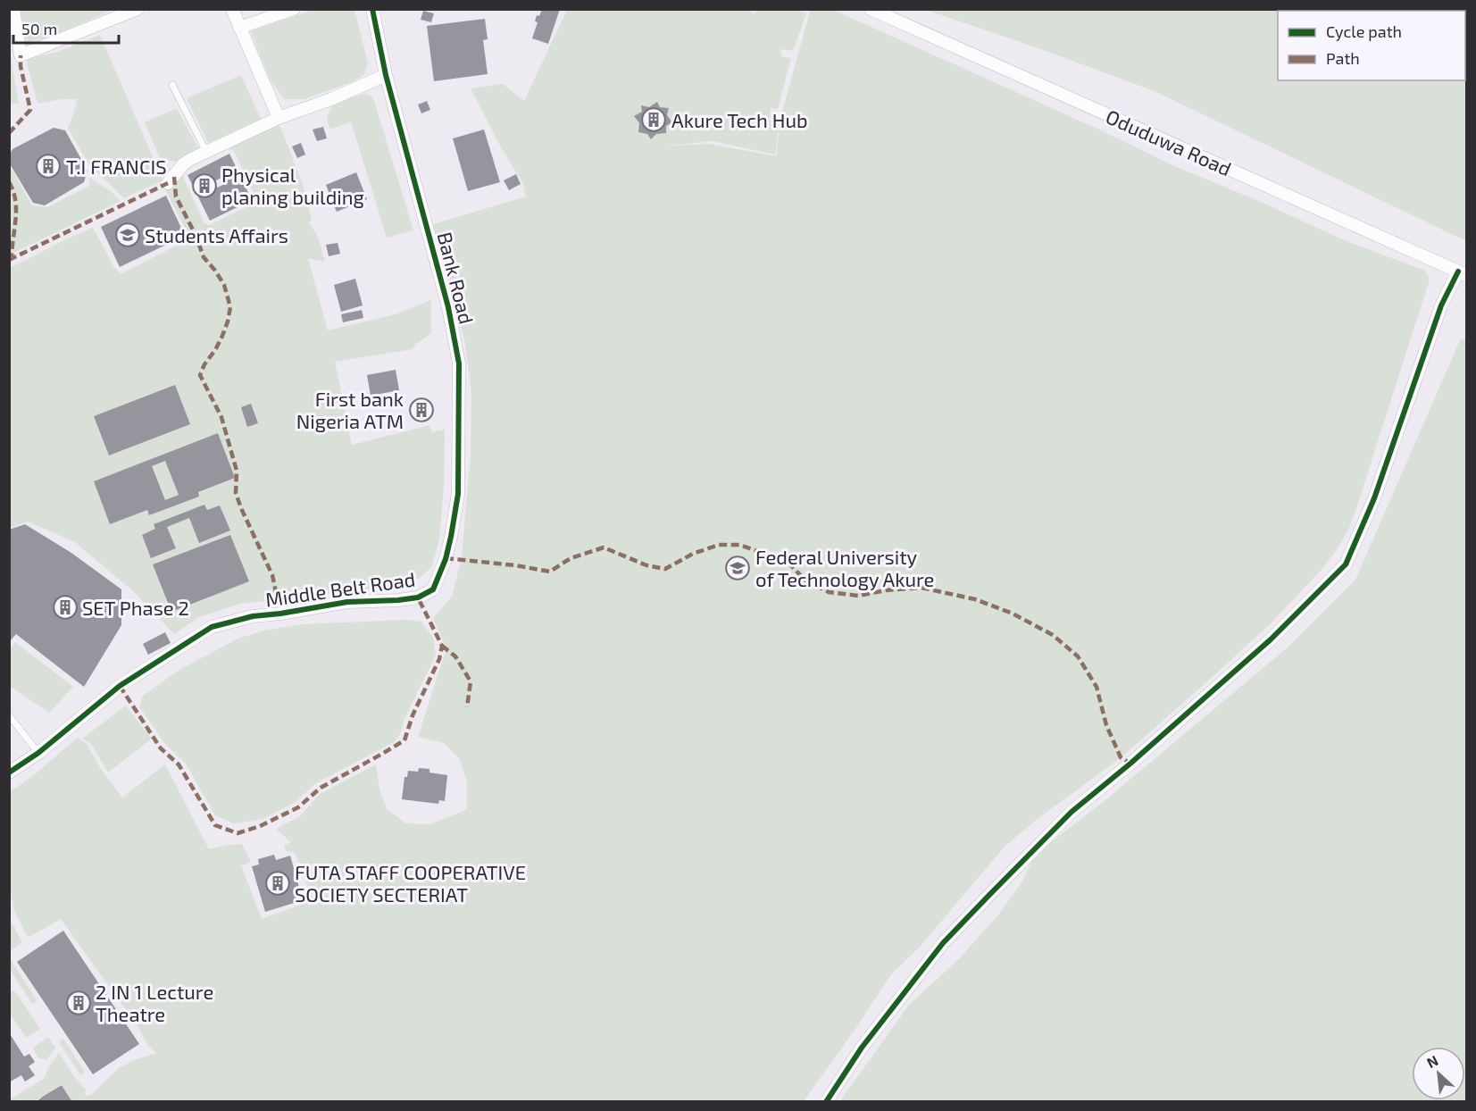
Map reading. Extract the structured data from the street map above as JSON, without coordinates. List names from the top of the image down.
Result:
{
  "streets": {
    "street": ["Oduduwa Road", "Bank Road", "Middle Belt Road"]
  },
  "crossings": [
    ["Bank Road", "Middle Belt Road"]
  ],
  "places": {
    "building": [
      "Akure Tech Hub",
      "T.I FRANCIS",
      "Physical planing building",
      "First bank Nigeria ATM",
      "SET Phase 2",
      "FUTA STAFF COOPERATIVE SOCIETY SECTERIAT",
      "2 IN 1 Lecture Theatre"
    ],
    "school or university": ["Students Affairs", "Federal University of Technology Akure"]
  },
  "legend": ["Cycle path", "Path"],
  "scale_bar": "50 m",
  "north": "top left"
}
